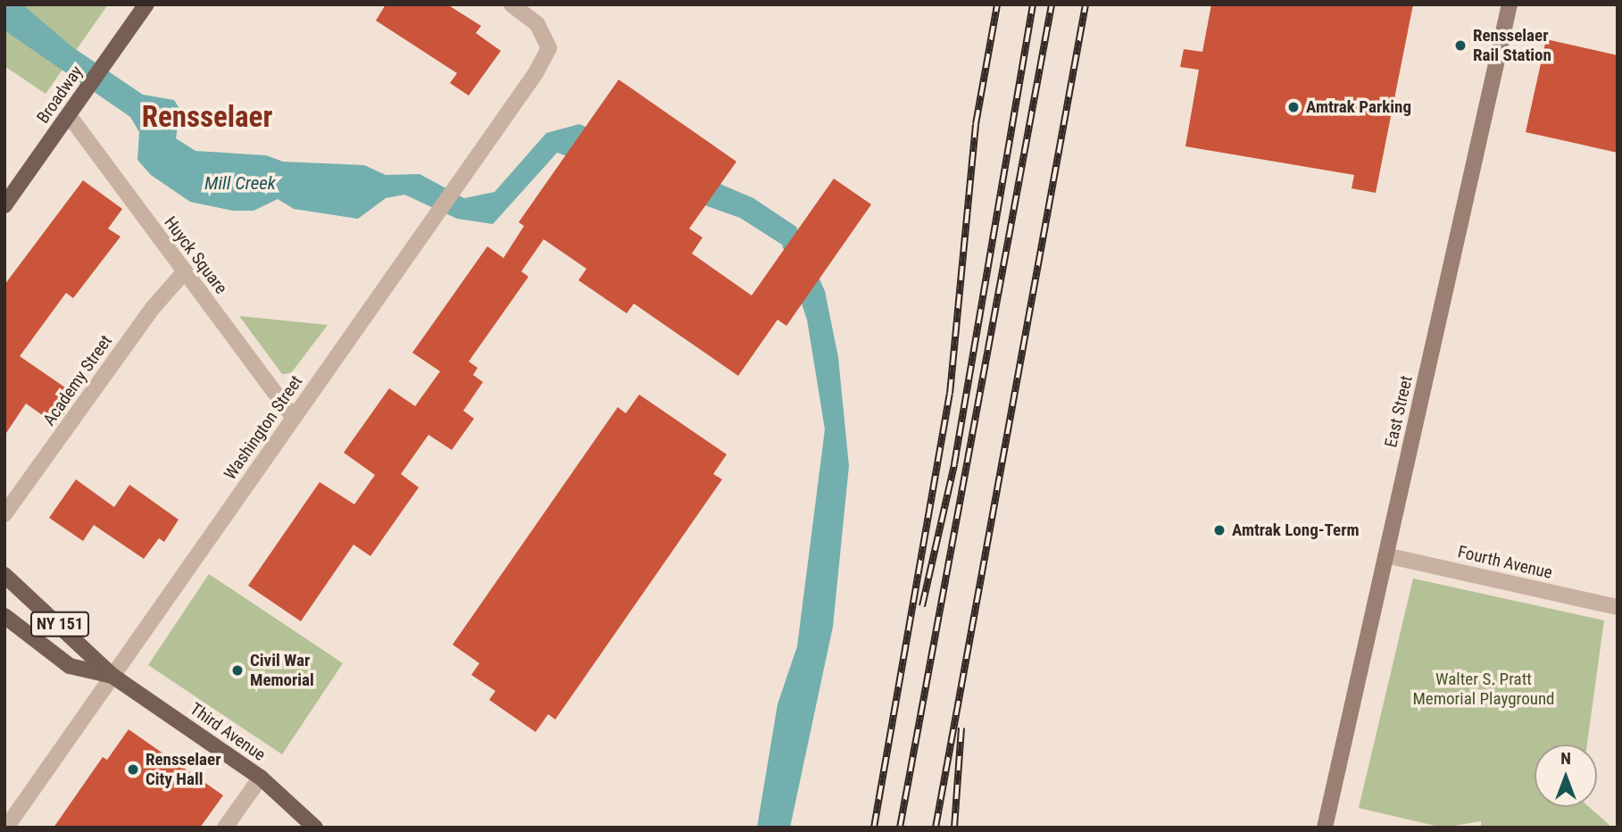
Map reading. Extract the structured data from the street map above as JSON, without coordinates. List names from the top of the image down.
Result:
{
  "streets": {
    "main road": ["Broadway", "NY 151", "Third Avenue"],
    "street": [
      "Huyck Square",
      "Academy Street",
      "East Street",
      "Washington Street",
      "Fourth Avenue"
    ]
  },
  "crossings": [
    ["Broadway", "Huyck Square"],
    ["Huyck Square", "Academy Street"],
    ["Huyck Square", "Washington Street"],
    ["East Street", "Fourth Avenue"],
    ["Washington Street", "Third Avenue"]
  ],
  "districts": ["Rensselaer"],
  "water": ["Mill Creek"],
  "parks": ["Walter S. Pratt Memorial Playground"],
  "places": [
    "Rensselaer Rail Station",
    "Amtrak Parking",
    "Amtrak Long-Term",
    "Civil War Memorial",
    "Rensselaer City Hall"
  ],
  "north": "top"
}
